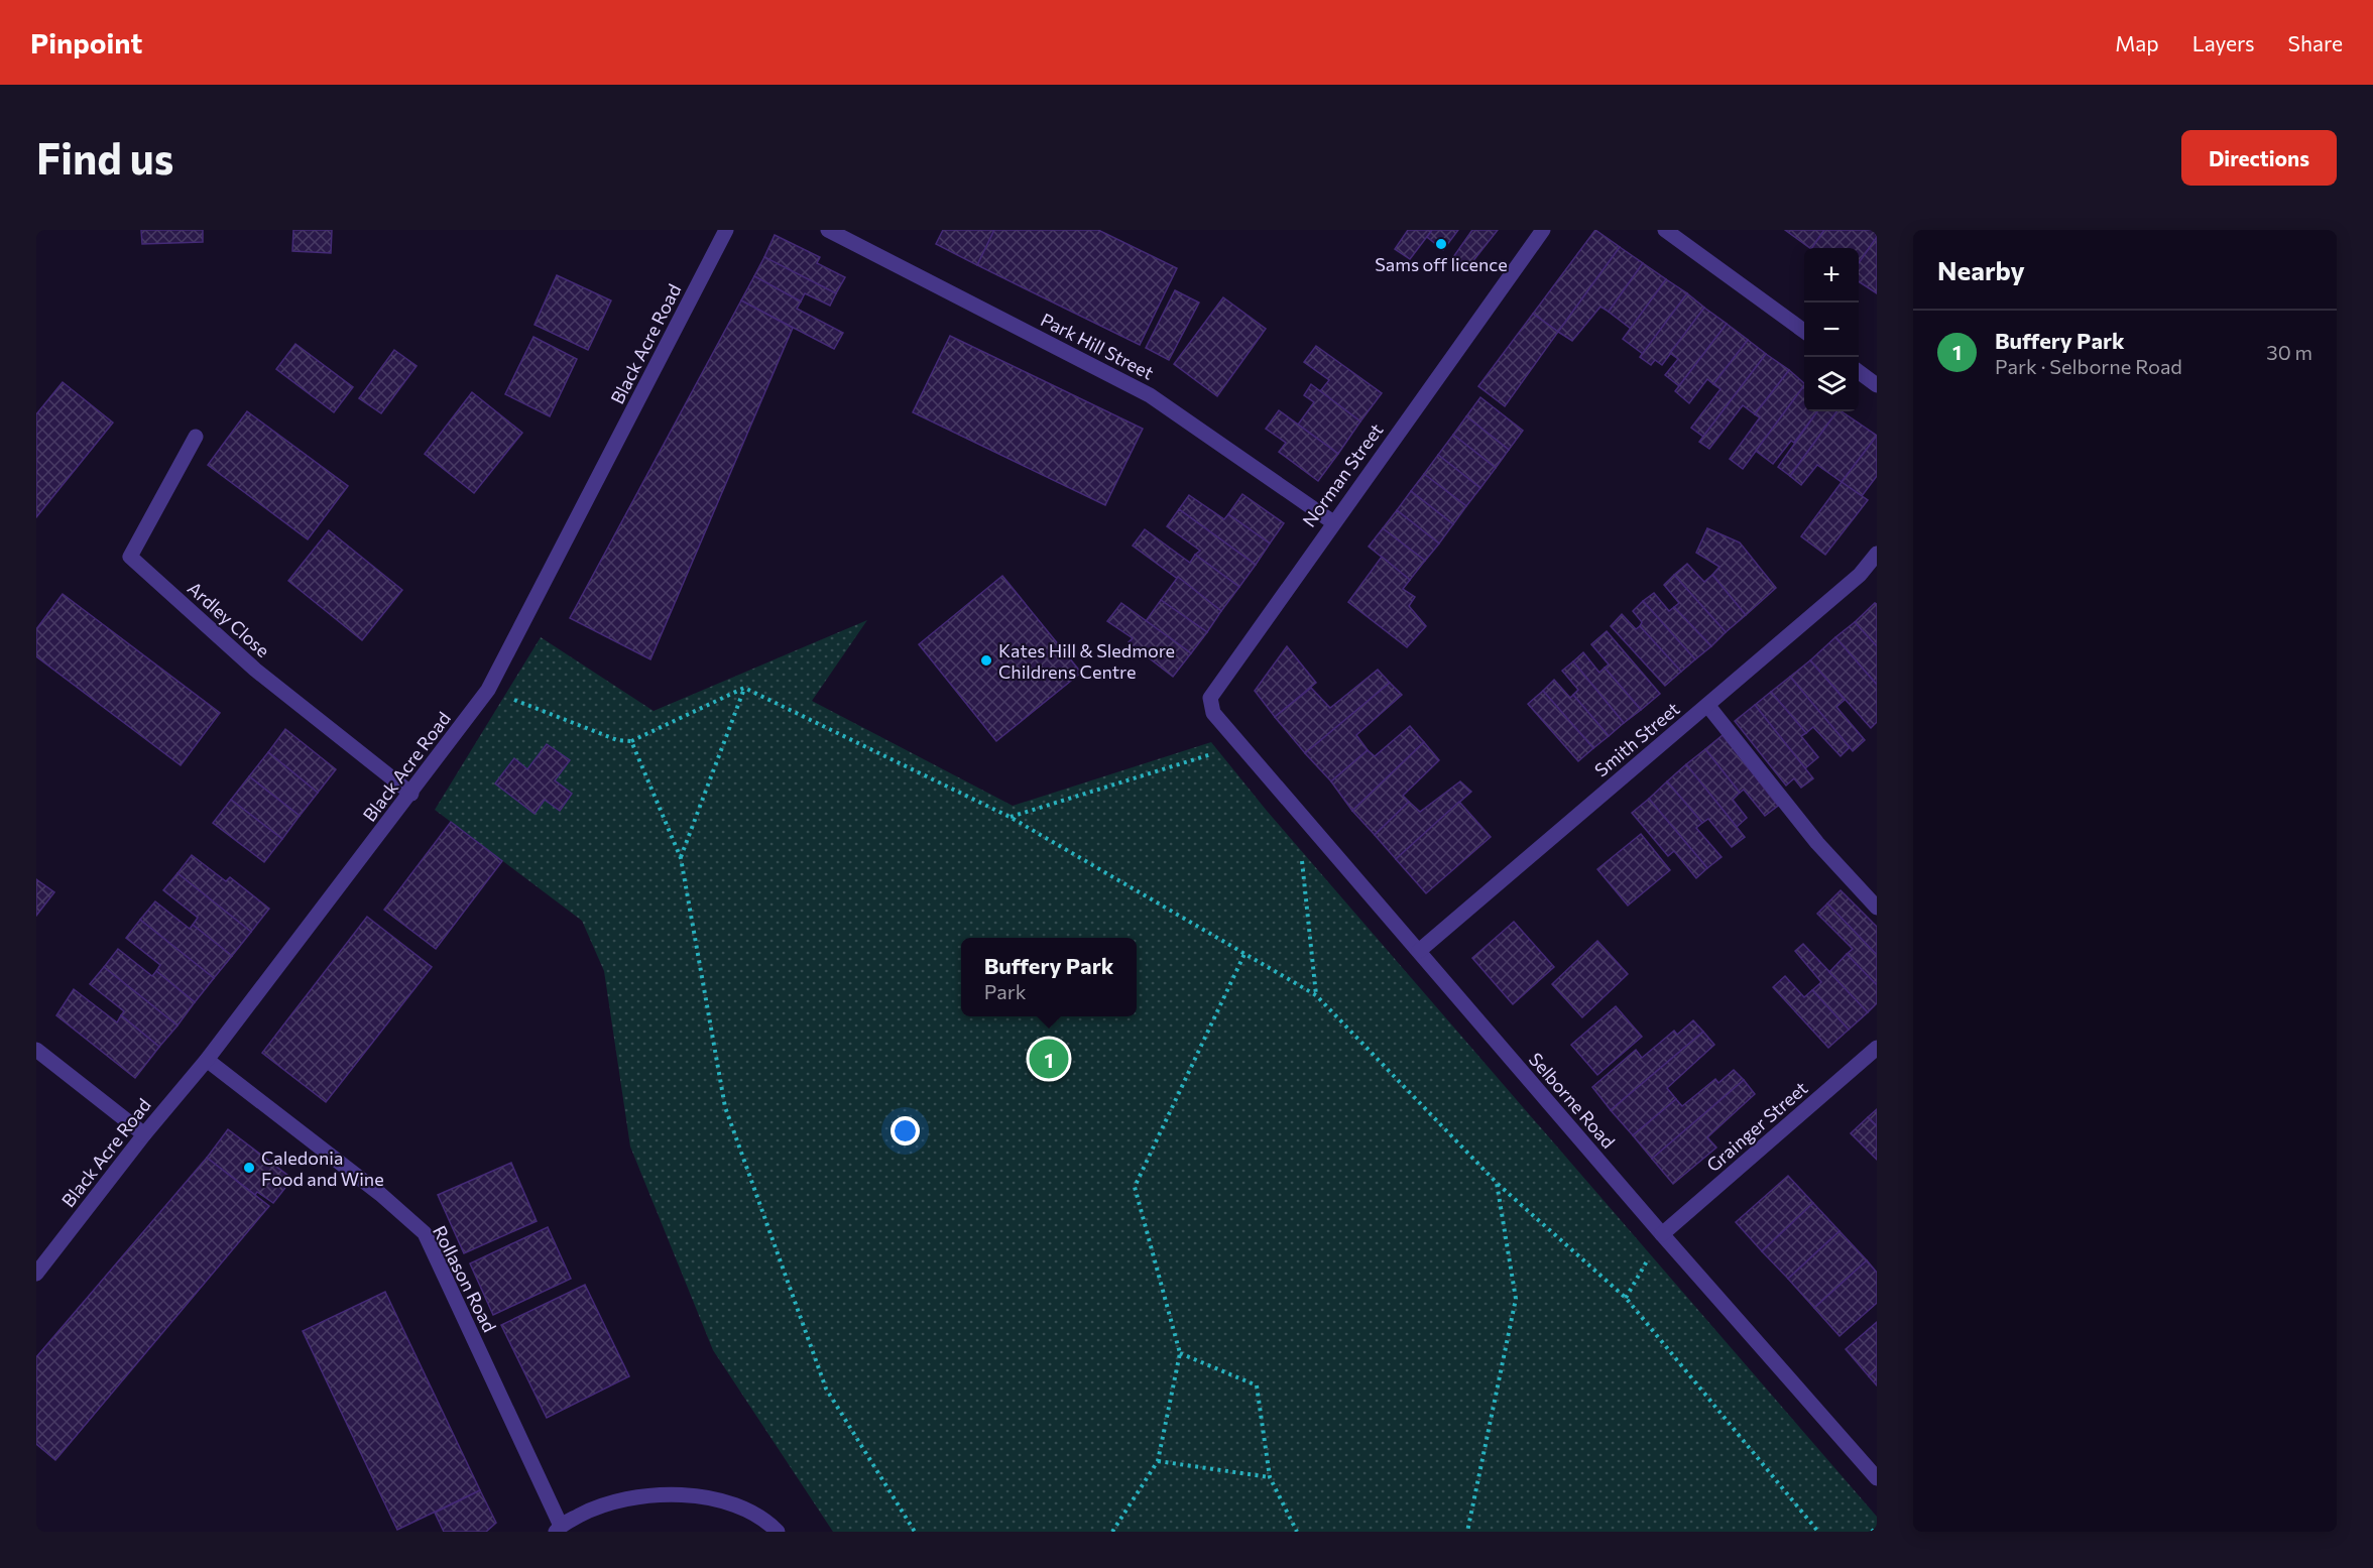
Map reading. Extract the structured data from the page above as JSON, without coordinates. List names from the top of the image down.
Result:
{
  "streets": {
    "street": [
      "Black Acre Road",
      "Park Hill Street",
      "Norman Street",
      "Ardley Close",
      "Smith Street",
      "Selborne Road",
      "Grainger Street",
      "Rollason Road"
    ]
  },
  "crossings": [
    ["Black Acre Road", "Ardley Close"],
    ["Black Acre Road", "Rollason Road"],
    ["Park Hill Street", "Norman Street"],
    ["Norman Street", "Selborne Road"],
    ["Smith Street", "Selborne Road"],
    ["Selborne Road", "Grainger Street"]
  ],
  "places": ["Sams off licence", "Kates Hill & Sledmore Childrens Centre", "Caledonia Food and Wine"],
  "page": {
    "header": "Pinpoint",
    "nav": ["Map", "Layers", "Share"],
    "buttons": "Directions",
    "title": "Find us",
    "heading": "Nearby",
    "map_buttons": ["+", "−"],
    "list": [
      {
        "mark": "1",
        "name": "Buffery Park",
        "note": "Park · Selborne Road",
        "value": "30 m"
      }
    ],
    "popup": ["Buffery Park", "Park"],
    "pins": "1"
  }
}
